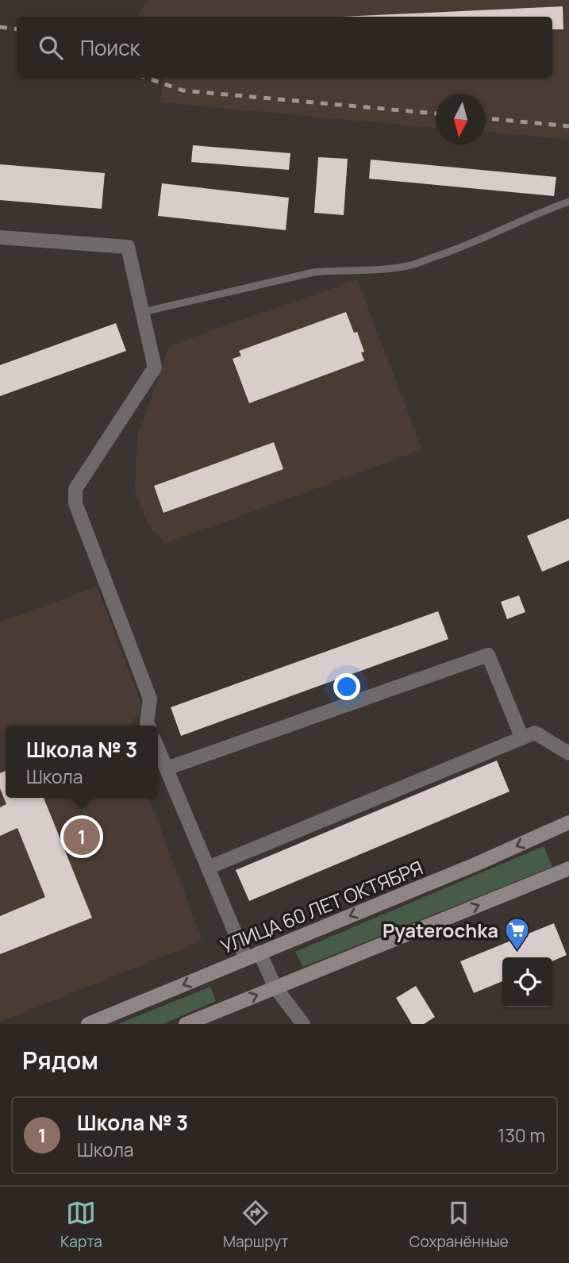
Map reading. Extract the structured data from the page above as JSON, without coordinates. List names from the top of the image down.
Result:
{
  "streets": {
    "street": ["УЛИЦА 60 ЛЕТ ОКТЯБРЯ"]
  },
  "places": {
    "supermarket": ["Pyaterochka"]
  },
  "north": "bottom",
  "page": {
    "search": "Поиск",
    "popup": ["Школа № 3", "Школа"],
    "pins": "1",
    "heading": "Рядом",
    "list": [
      {
        "mark": "1",
        "name": "Школа № 3",
        "note": "Школа",
        "value": "130 m"
      }
    ],
    "nav": ["Карта", "Маршрут", "Сохранённые"]
  }
}
